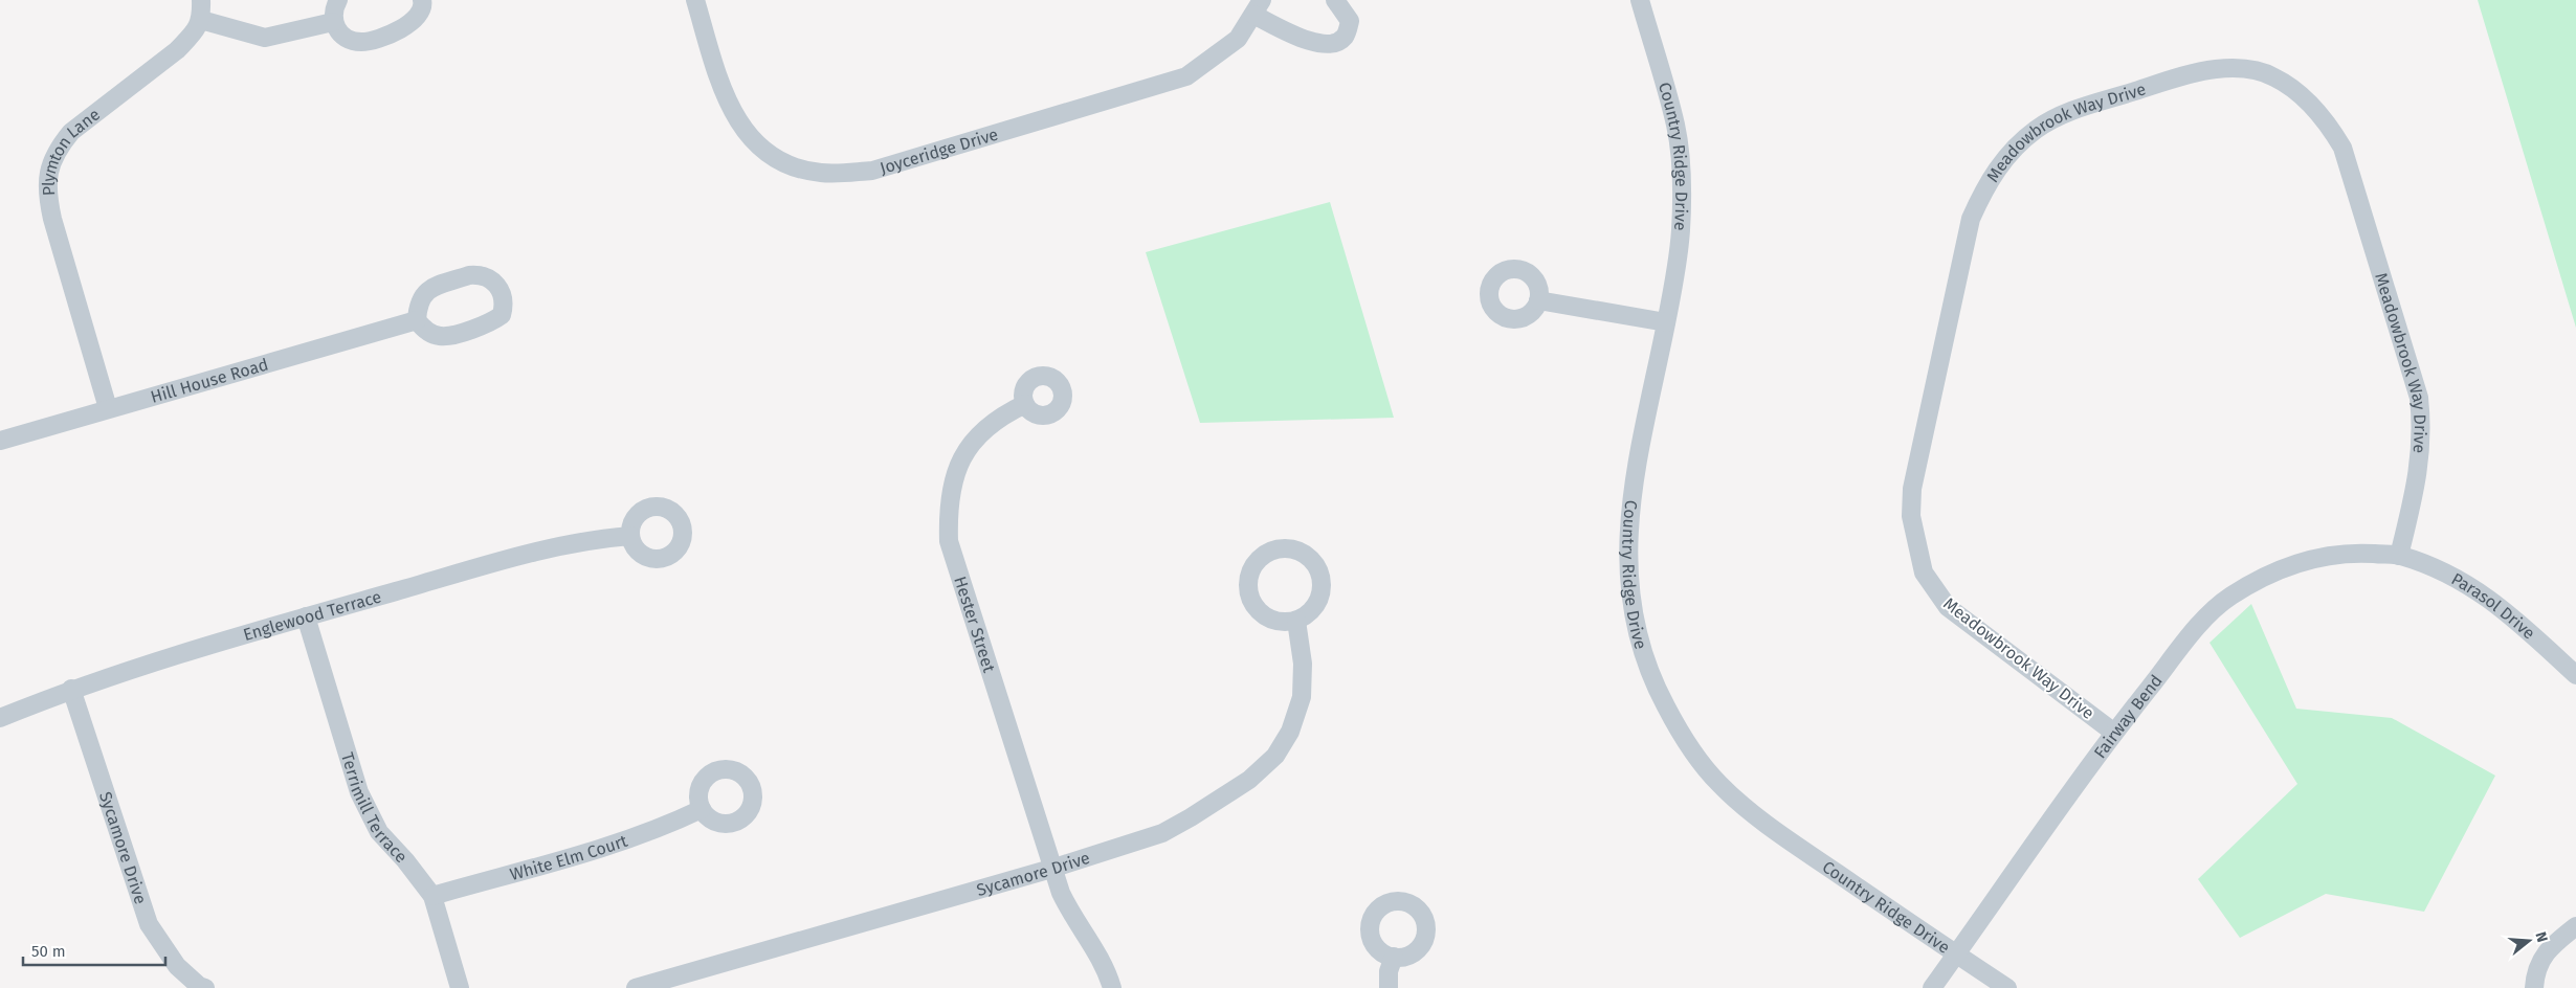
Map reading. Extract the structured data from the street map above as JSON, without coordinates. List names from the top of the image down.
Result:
{
  "streets": {
    "street": [
      "Meadowbrook Way Drive",
      "Joyceridge Drive",
      "Plymton Lane",
      "Country Ridge Drive",
      "Hill House Road",
      "Parasol Drive",
      "Englewood Terrace",
      "Hester Street",
      "Fairway Bend",
      "Terrimill Terrace",
      "Sycamore Drive",
      "White Elm Court"
    ]
  },
  "crossings": [
    ["Meadowbrook Way Drive", "Parasol Drive"],
    ["Meadowbrook Way Drive", "Fairway Bend"],
    ["Plymton Lane", "Hill House Road"],
    ["Country Ridge Drive", "Fairway Bend"],
    ["Parasol Drive", "Fairway Bend"],
    ["Englewood Terrace", "Terrimill Terrace"],
    ["Englewood Terrace", "Sycamore Drive"],
    ["Hester Street", "Sycamore Drive"],
    ["Terrimill Terrace", "White Elm Court"]
  ],
  "scale_bar": "50 m",
  "north": "right"
}
